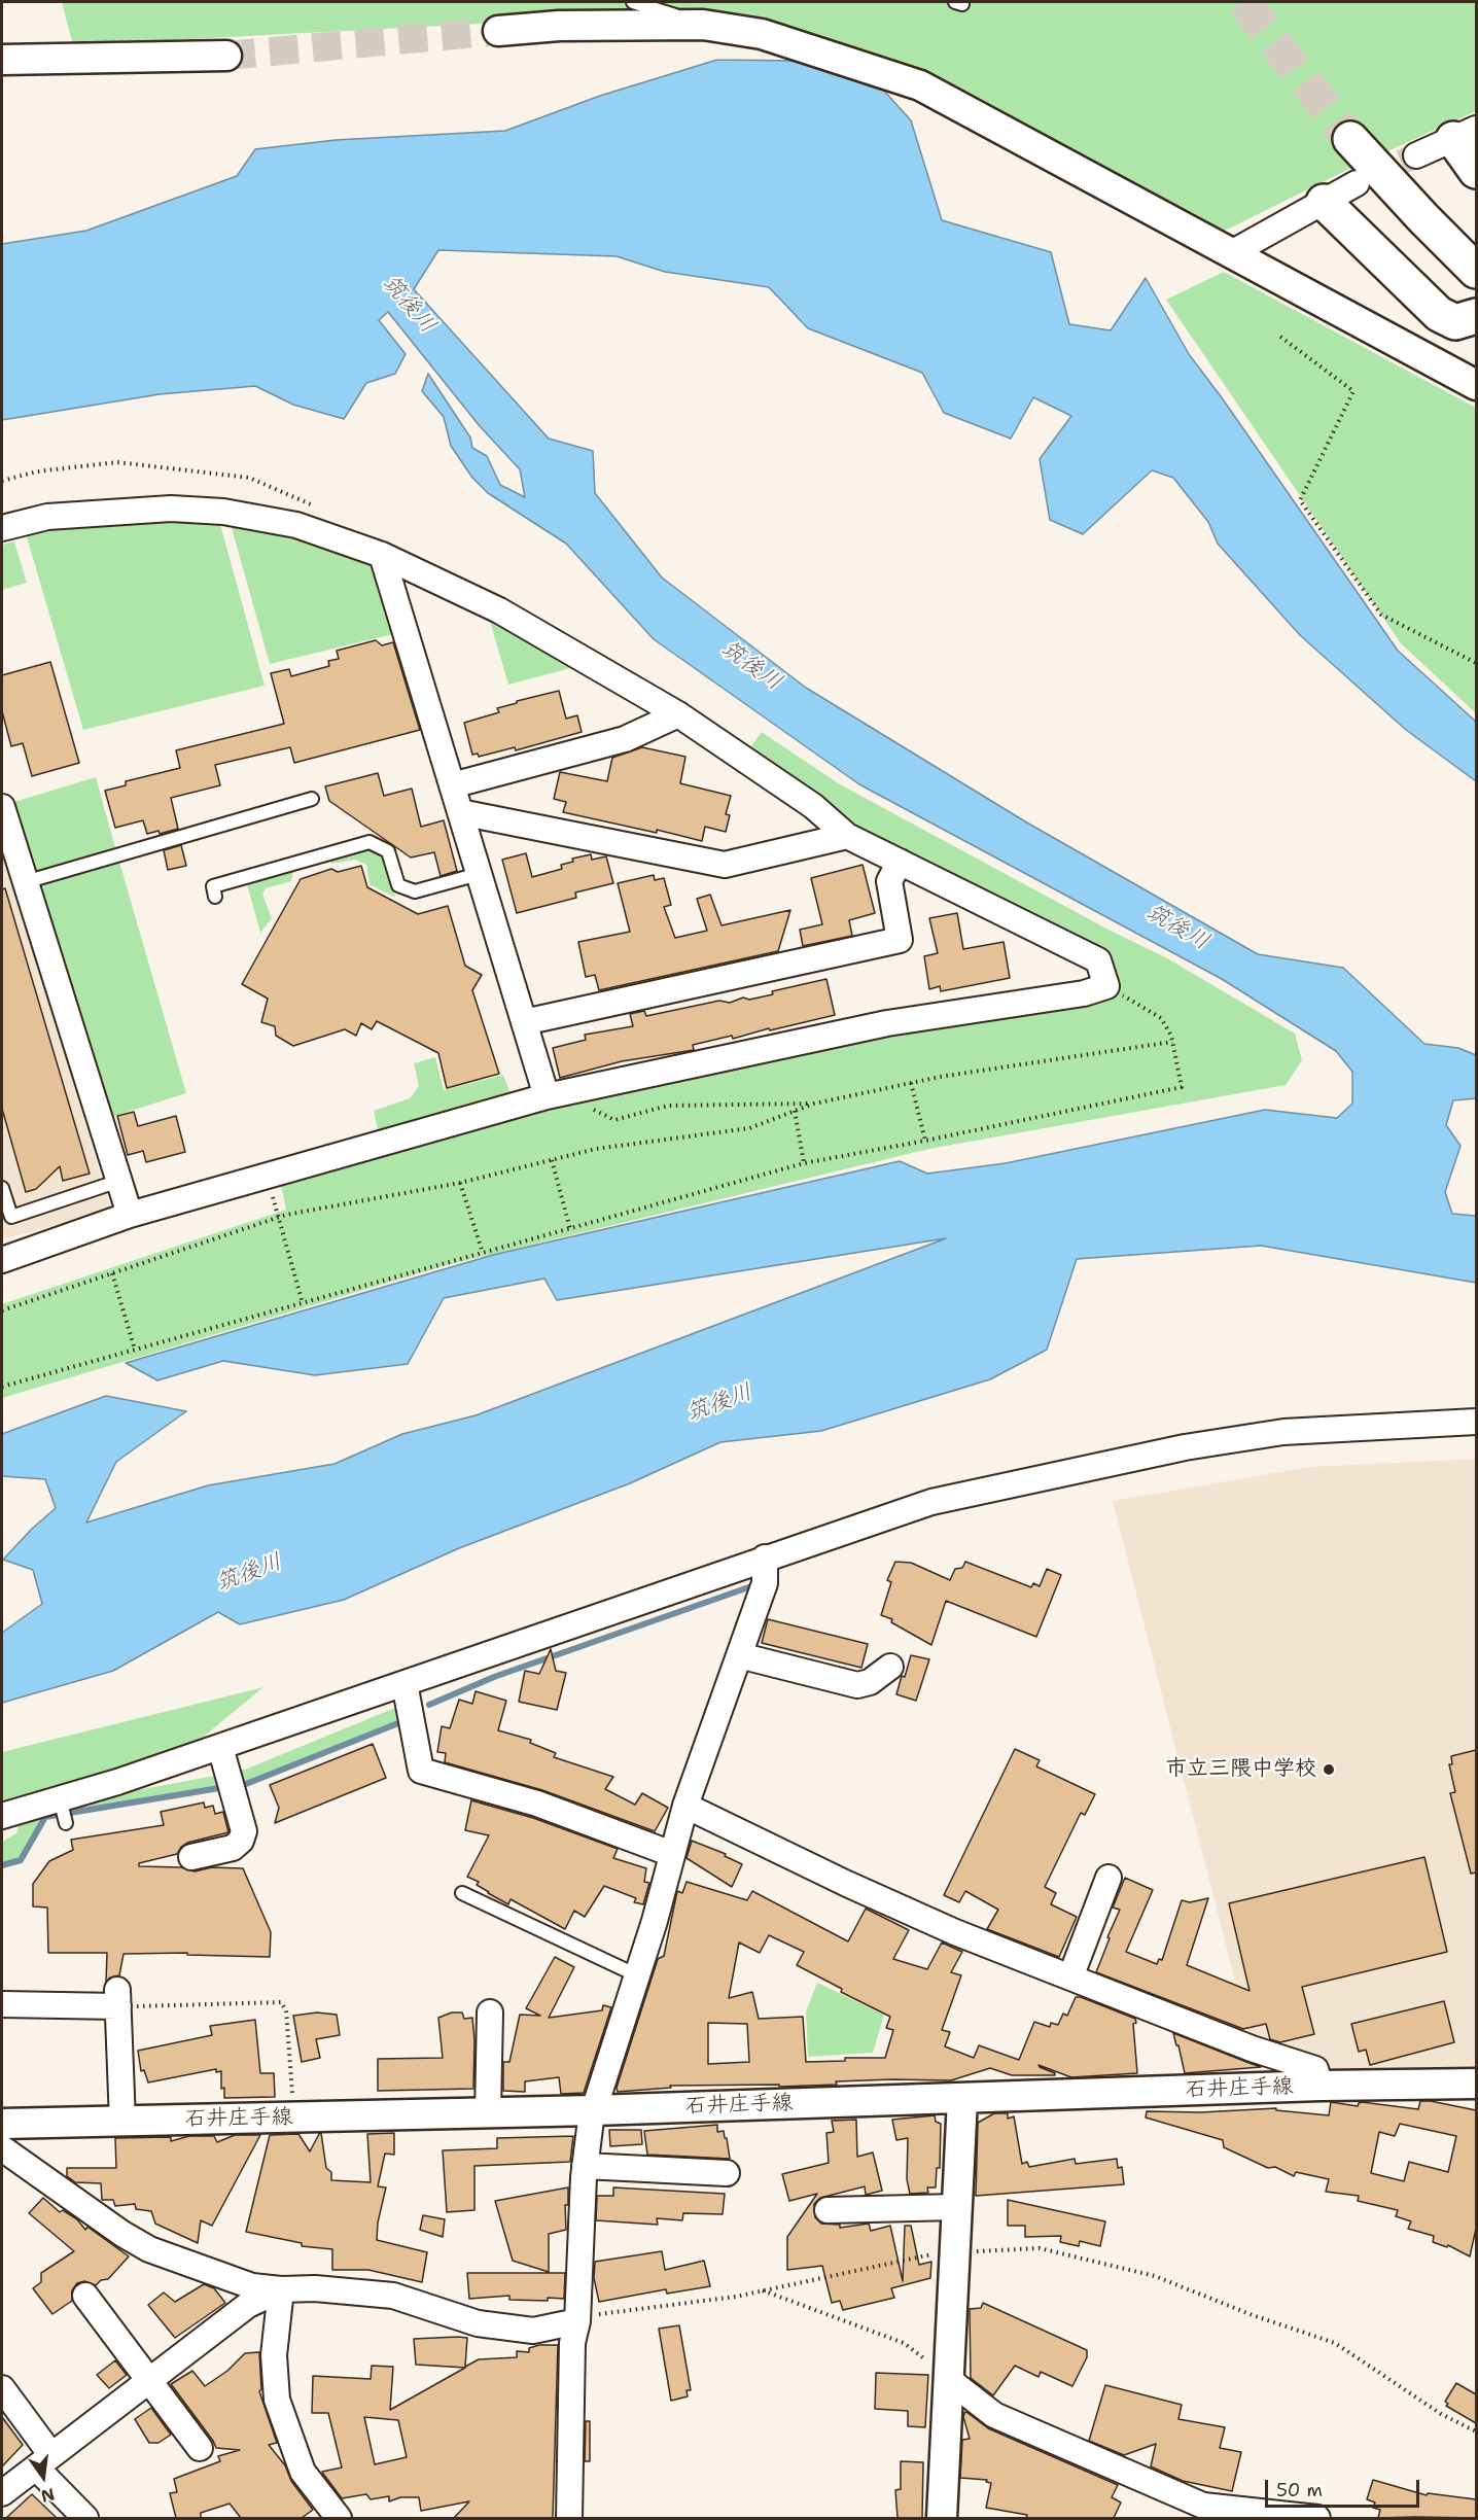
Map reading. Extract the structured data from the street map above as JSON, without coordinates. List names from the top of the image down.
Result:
{
  "streets": {
    "street": ["石井庄手線"]
  },
  "water": ["筑後川"],
  "places": ["市立三隈中学校"],
  "scale_bar": "50 m",
  "north": "bottom"
}
